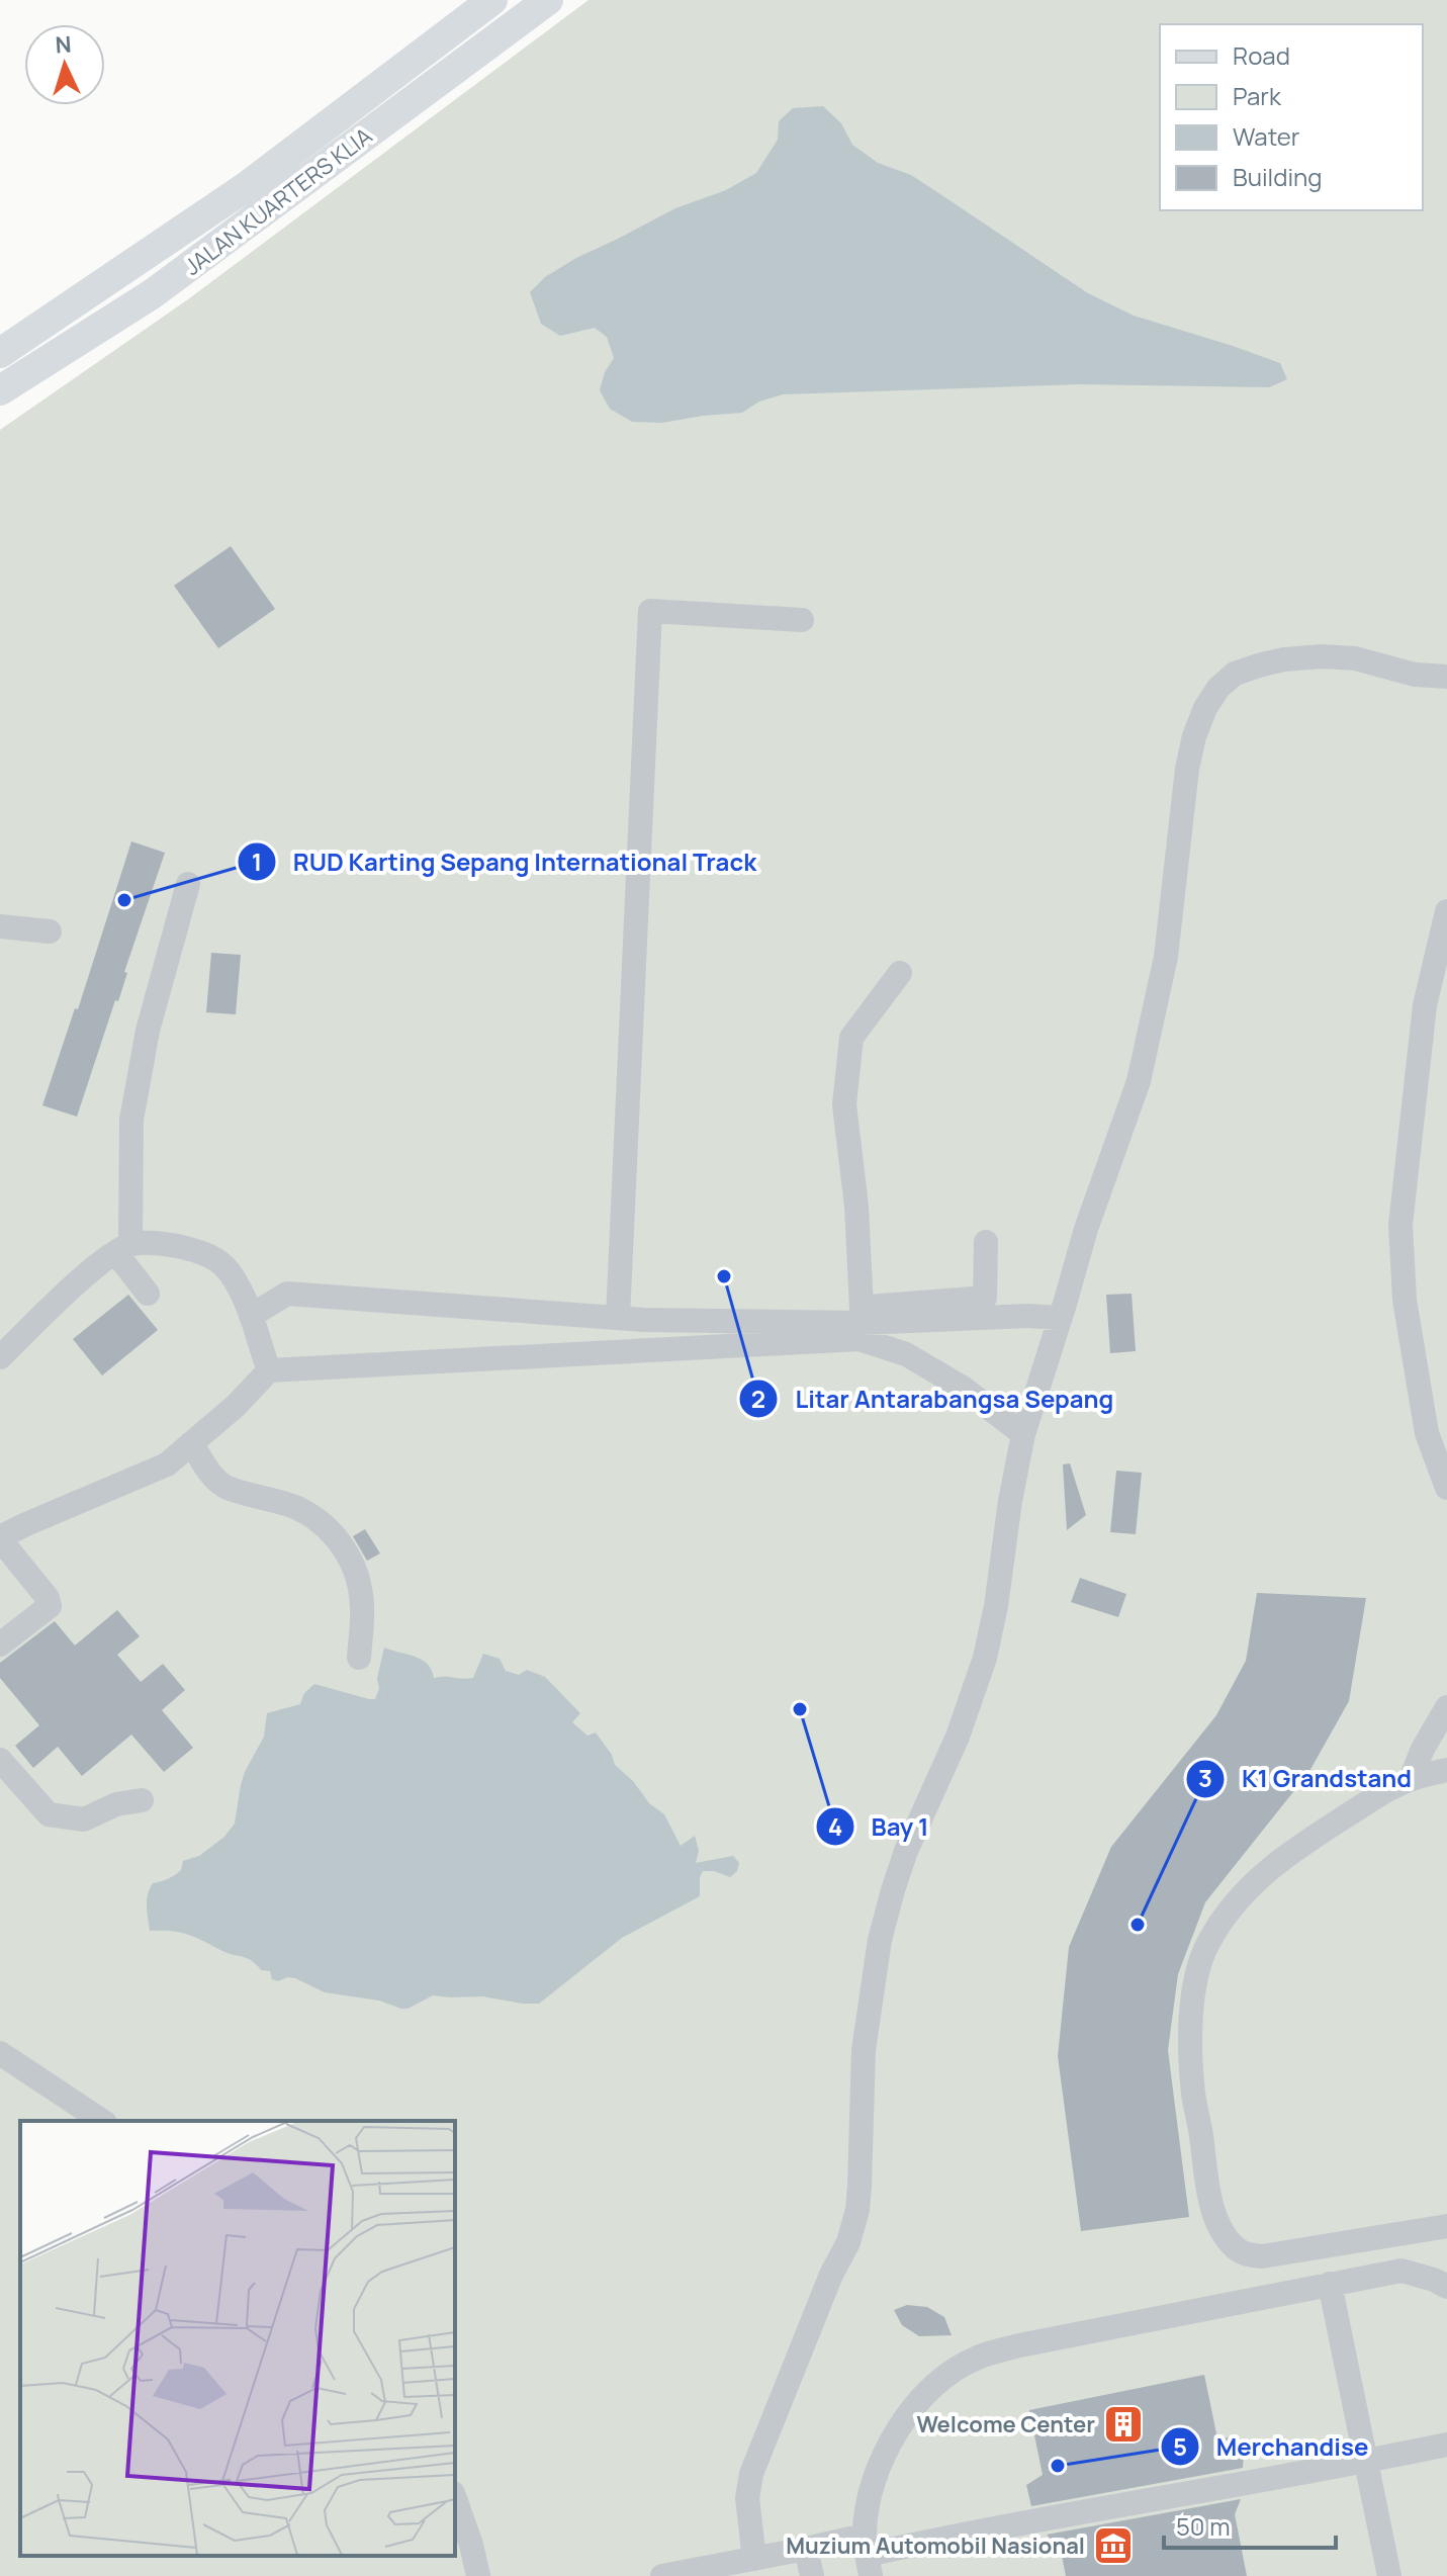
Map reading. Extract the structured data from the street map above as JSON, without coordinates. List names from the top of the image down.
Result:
{
  "streets": {
    "main road": ["JALAN KUARTERS KLIA"]
  },
  "places": {
    "other": [
      "RUD Karting Sepang International Track",
      "Litar Antarabangsa Sepang",
      "Bay 1",
      "K1 Grandstand",
      "Merchandise"
    ],
    "building": ["Welcome Center"],
    "museum": ["Muzium Automobil Nasional"]
  },
  "legend": [
    "Road",
    "Park",
    "Water",
    "Building"
  ],
  "scale_bar": "50 m",
  "north": "top"
}
